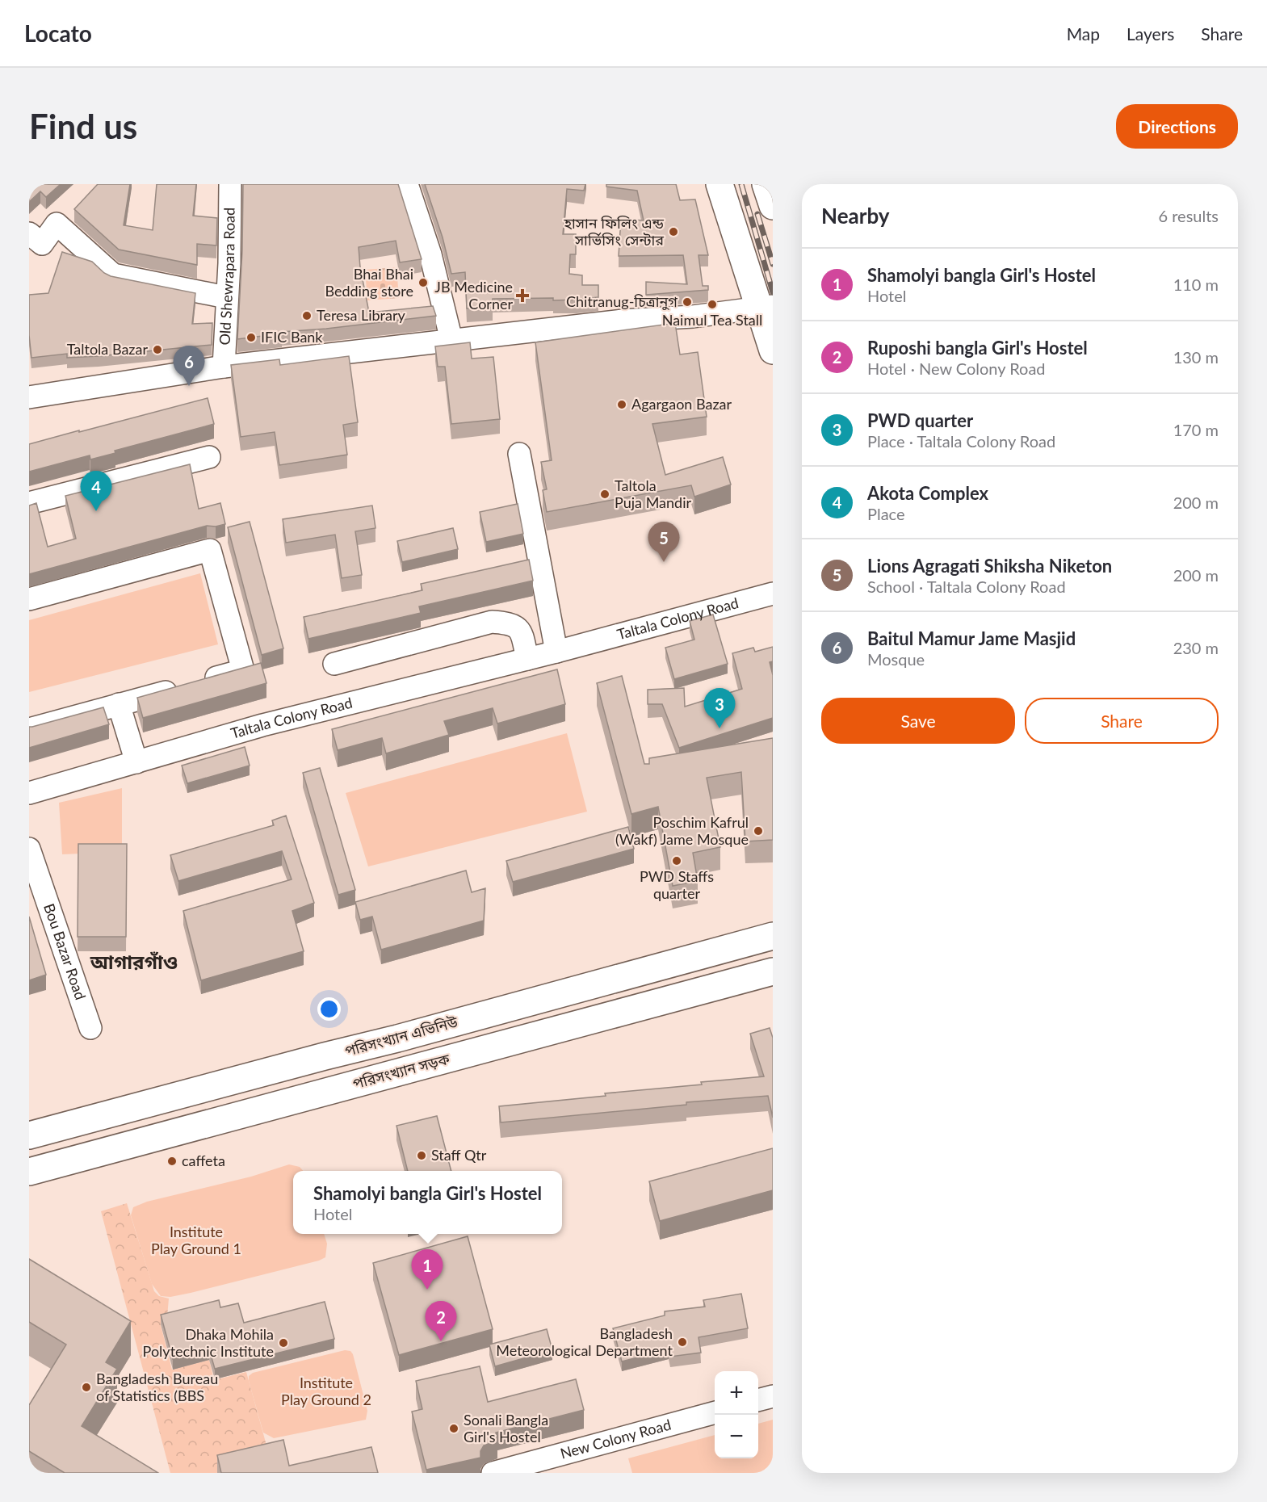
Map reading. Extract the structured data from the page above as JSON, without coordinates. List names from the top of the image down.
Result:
{
  "streets": {
    "street": [
      "Old Shewrapara Road",
      "Taltala Colony Road",
      "Bou Bazar Road",
      "পরিসংখ্যান এভিনিউ",
      "পরিসংখ্যান সড়ক",
      "New Colony Road"
    ]
  },
  "districts": ["আগারগাঁও"],
  "parks": ["Institute Play Ground 1", "Institute Play Ground 2"],
  "places": {
    "other": [
      "হাসান ফিলিং এন্ড সার্ভিসিং সেন্টার",
      "Bhai Bhai Bedding store",
      "Chitranug-চিত্রানুগ",
      "Naimul Tea Stall",
      "Teresa Library",
      "IFIC Bank",
      "Taltola Bazar",
      "Agargaon Bazar",
      "Taltola Puja Mandir",
      "Poschim Kafrul (Wakf) Jame Mosque",
      "PWD Staffs quarter",
      "Staff Qtr",
      "caffeta",
      "Bangladesh Meteorological Department",
      "Dhaka Mohila Polytechnic Institute",
      "Bangladesh Bureau of Statistics (BBS",
      "Sonali Bangla Girl's Hostel"
    ],
    "health": ["JB Medicine Corner"]
  },
  "page": {
    "header": "Locato",
    "nav": ["Map", "Layers", "Share"],
    "buttons": [
      "Directions",
      ["Save", "Share"]
    ],
    "title": "Find us",
    "heading": ["Nearby", "6 results"],
    "list": [
      {
        "mark": "1",
        "name": "Shamolyi bangla Girl's Hostel",
        "note": "Hotel",
        "value": "110 m"
      },
      {
        "mark": "2",
        "name": "Ruposhi bangla Girl's Hostel",
        "note": "Hotel · New Colony Road",
        "value": "130 m"
      },
      {
        "mark": "3",
        "name": "PWD quarter",
        "note": "Place · Taltala Colony Road",
        "value": "170 m"
      },
      {
        "mark": "4",
        "name": "Akota Complex",
        "note": "Place",
        "value": "200 m"
      },
      {
        "mark": "5",
        "name": "Lions Agragati Shiksha Niketon",
        "note": "School · Taltala Colony Road",
        "value": "200 m"
      },
      {
        "mark": "6",
        "name": "Baitul Mamur Jame Masjid",
        "note": "Mosque",
        "value": "230 m"
      }
    ],
    "pins": [
      "6",
      "4",
      "5",
      "3",
      "1",
      "2"
    ],
    "popup": ["Shamolyi bangla Girl's Hostel", "Hotel"],
    "map_buttons": ["+", "−"]
  }
}
